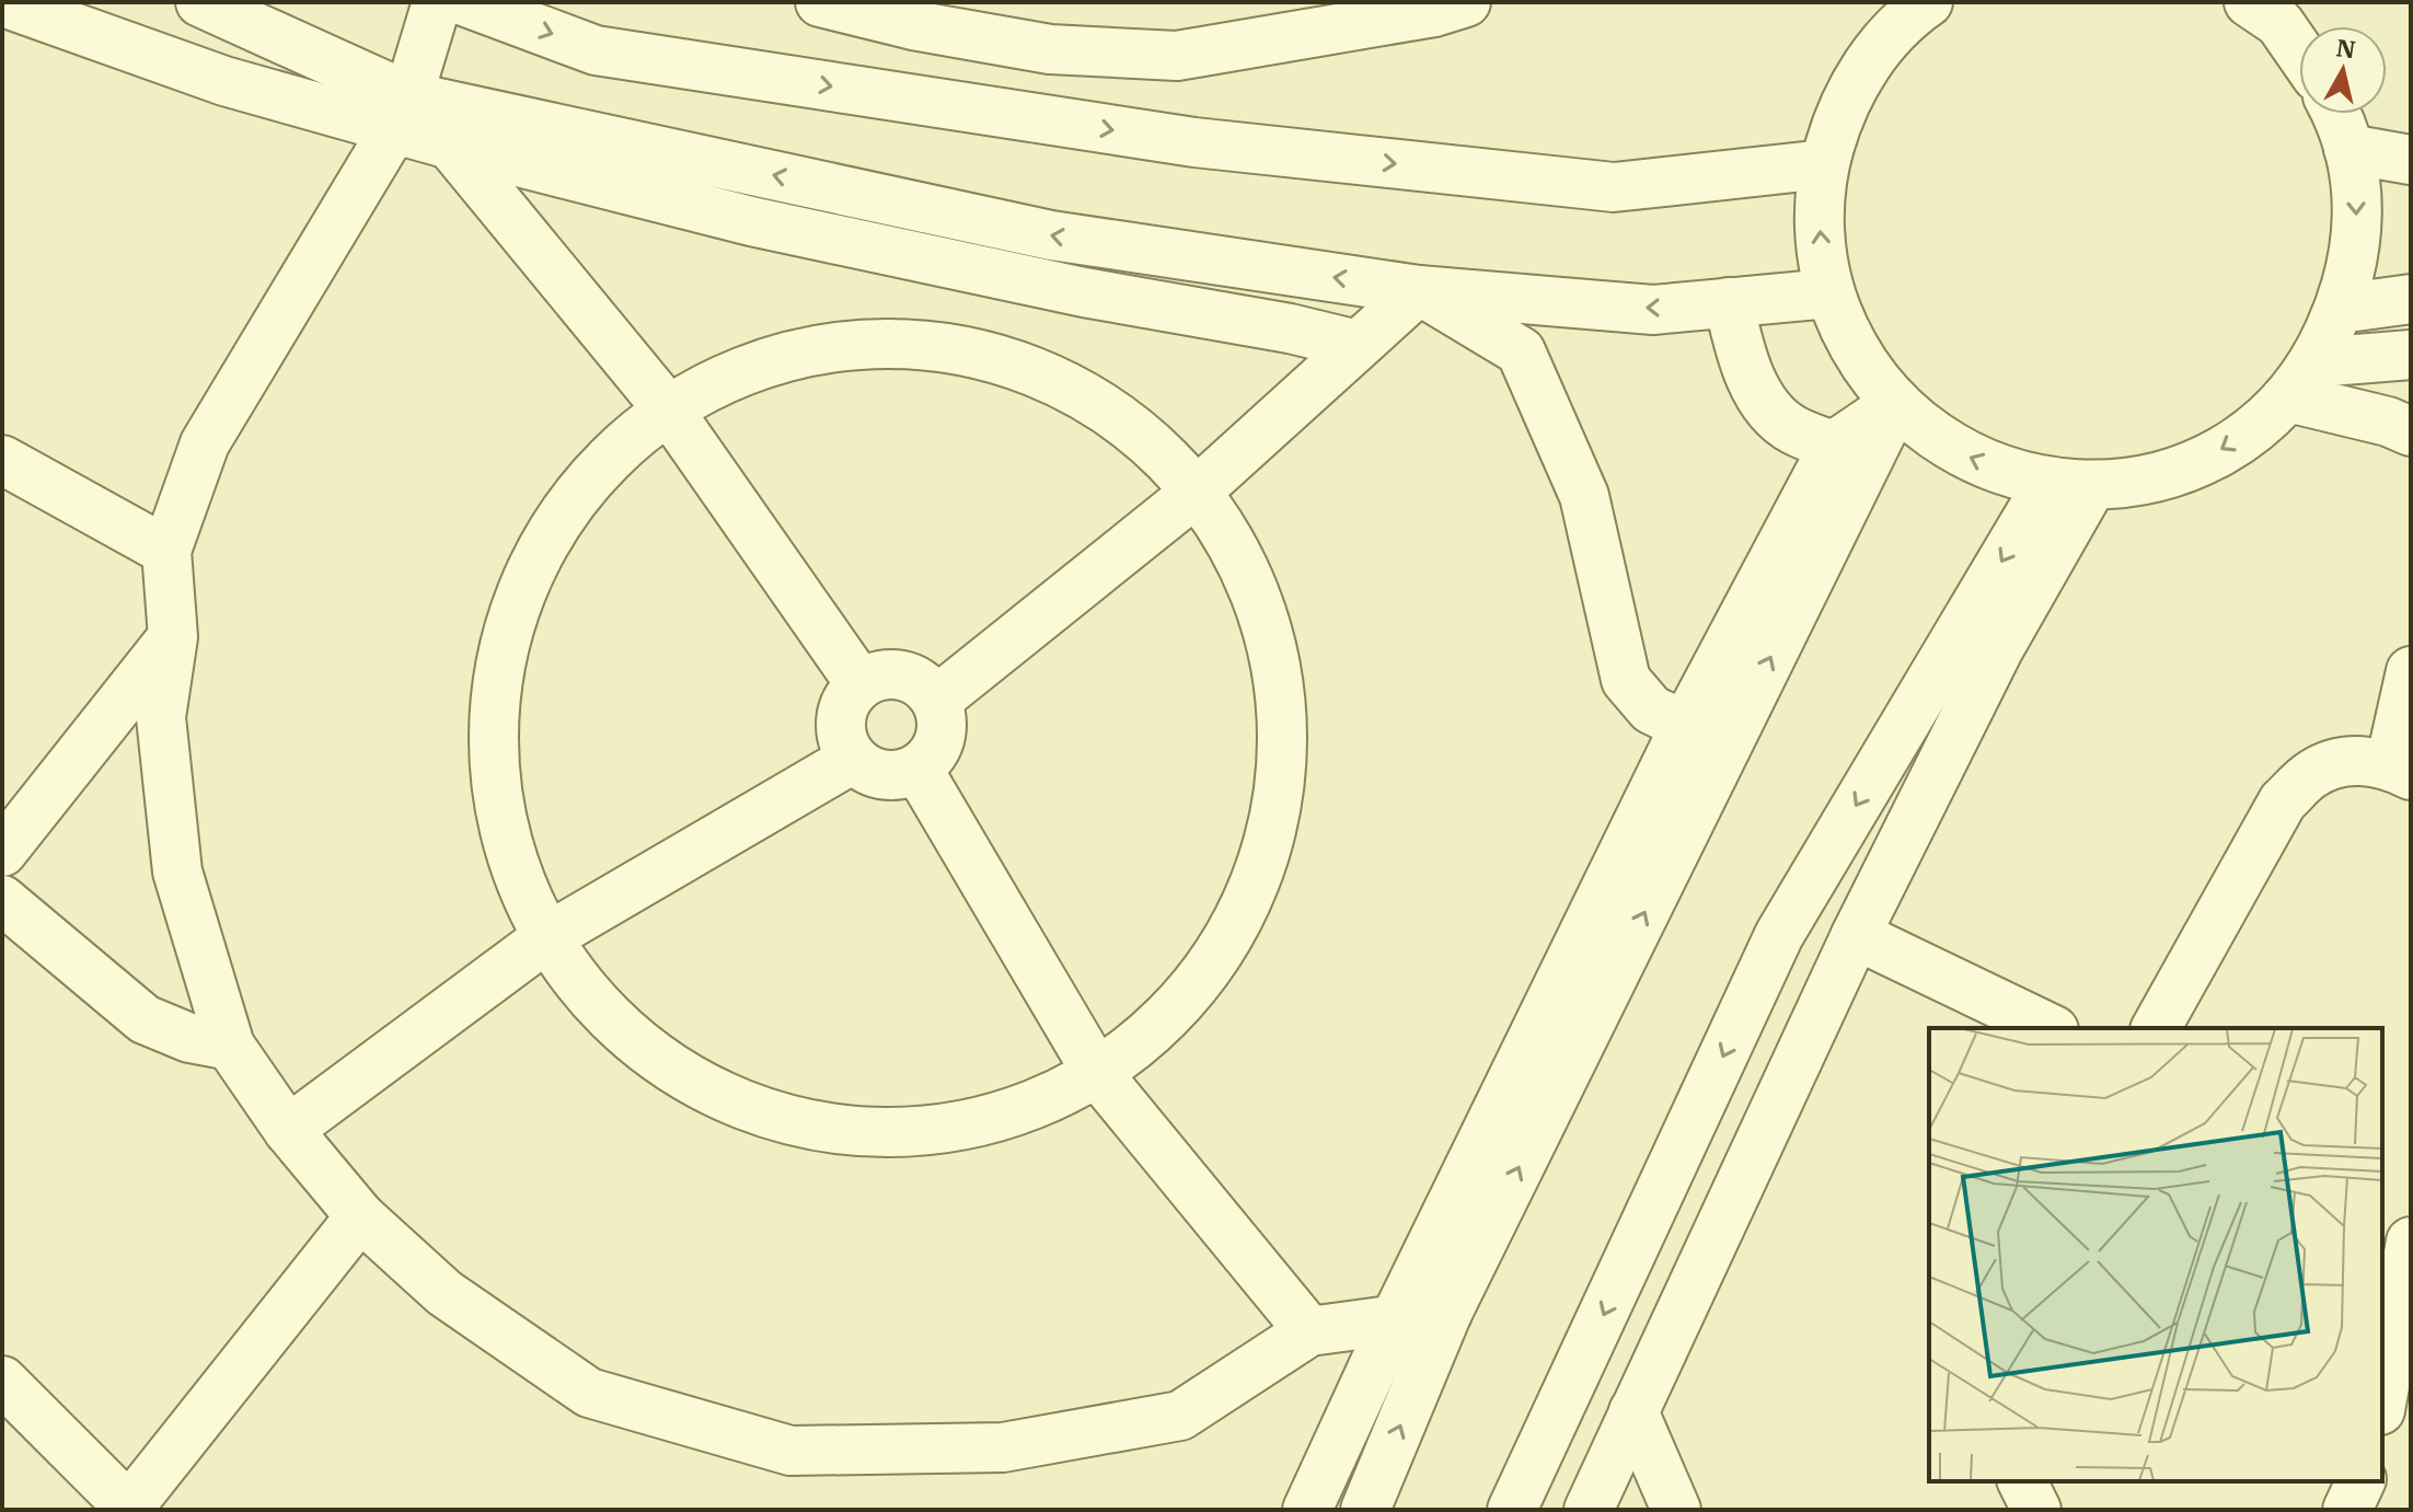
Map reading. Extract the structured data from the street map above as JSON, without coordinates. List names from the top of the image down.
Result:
{
  "north": "top"
}
